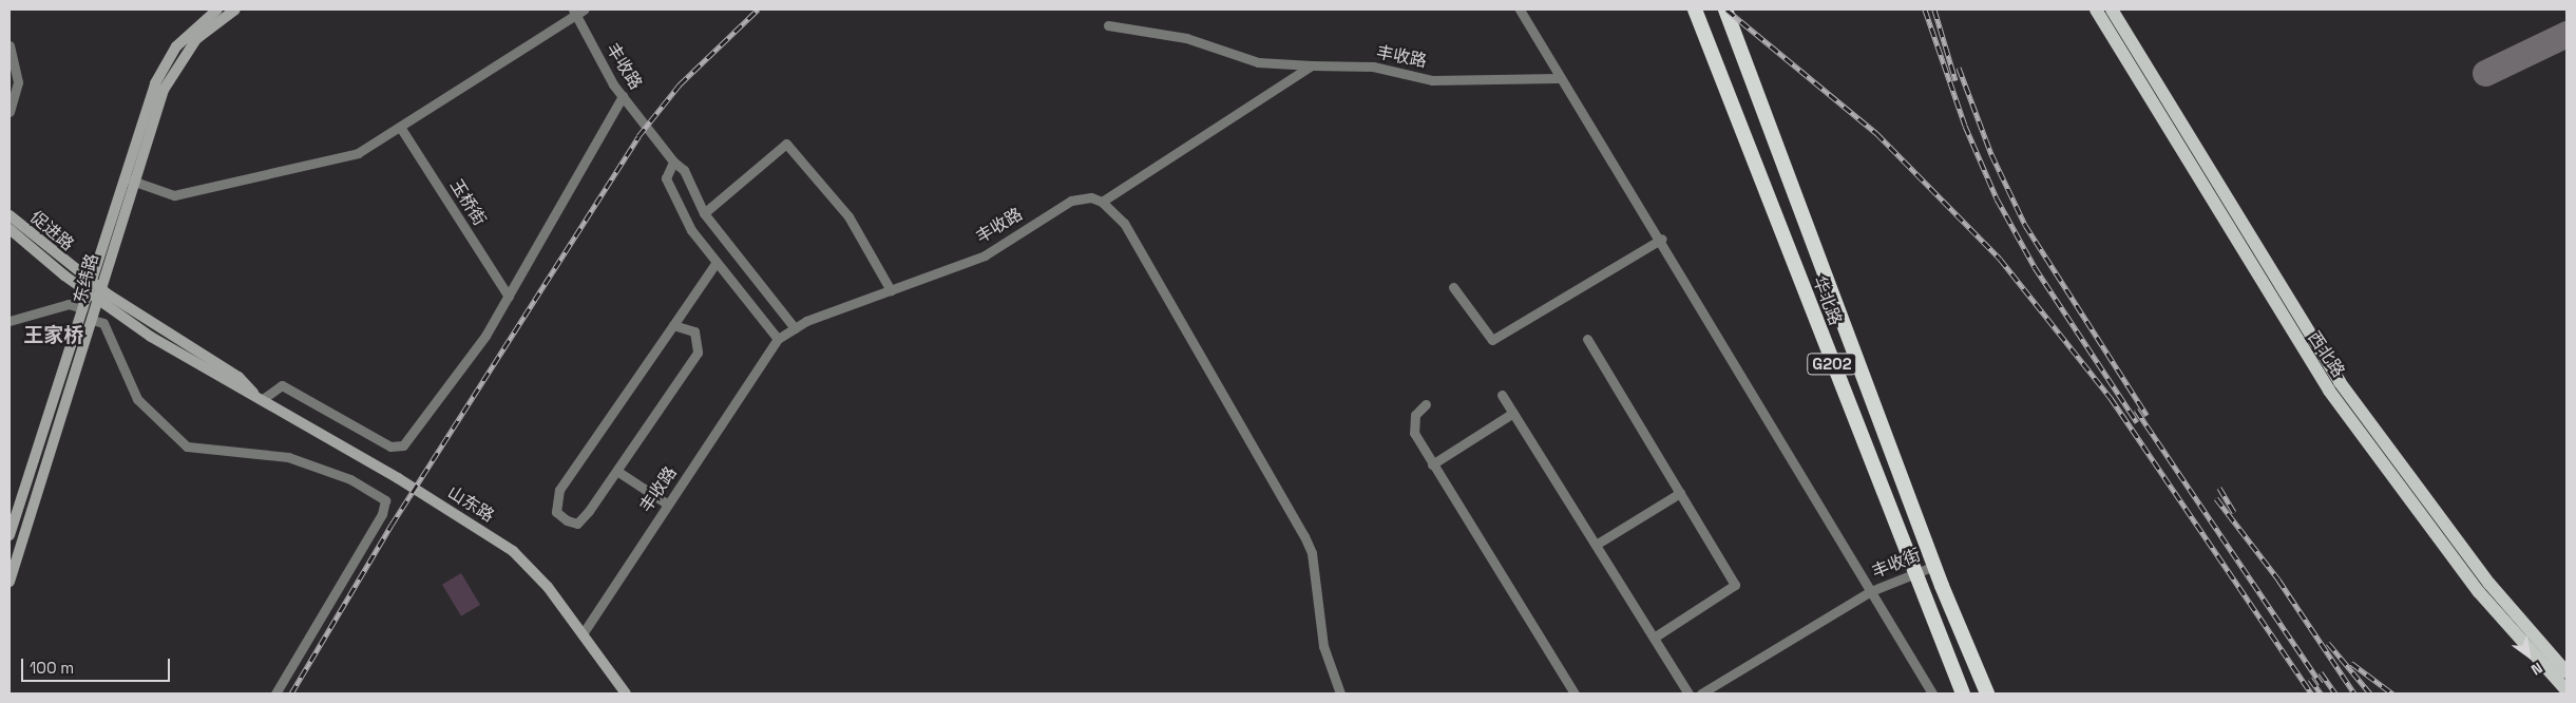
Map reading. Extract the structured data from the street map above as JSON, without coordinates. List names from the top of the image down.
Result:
{
  "streets": {
    "highway": ["华北路", "G202"],
    "main road": [
      "促进路",
      "东纬路",
      "西北路",
      "山东路"
    ],
    "street": ["丰收路", "玉桥街", "丰收街"]
  },
  "crossings": [
    ["丰收路", "山东路"],
    ["促进路", "东纬路"],
    ["促进路", "山东路"],
    ["东纬路", "山东路"],
    ["华北路", "丰收街"]
  ],
  "districts": ["王家桥"],
  "scale_bar": "100 m",
  "north": "bottom right"
}
